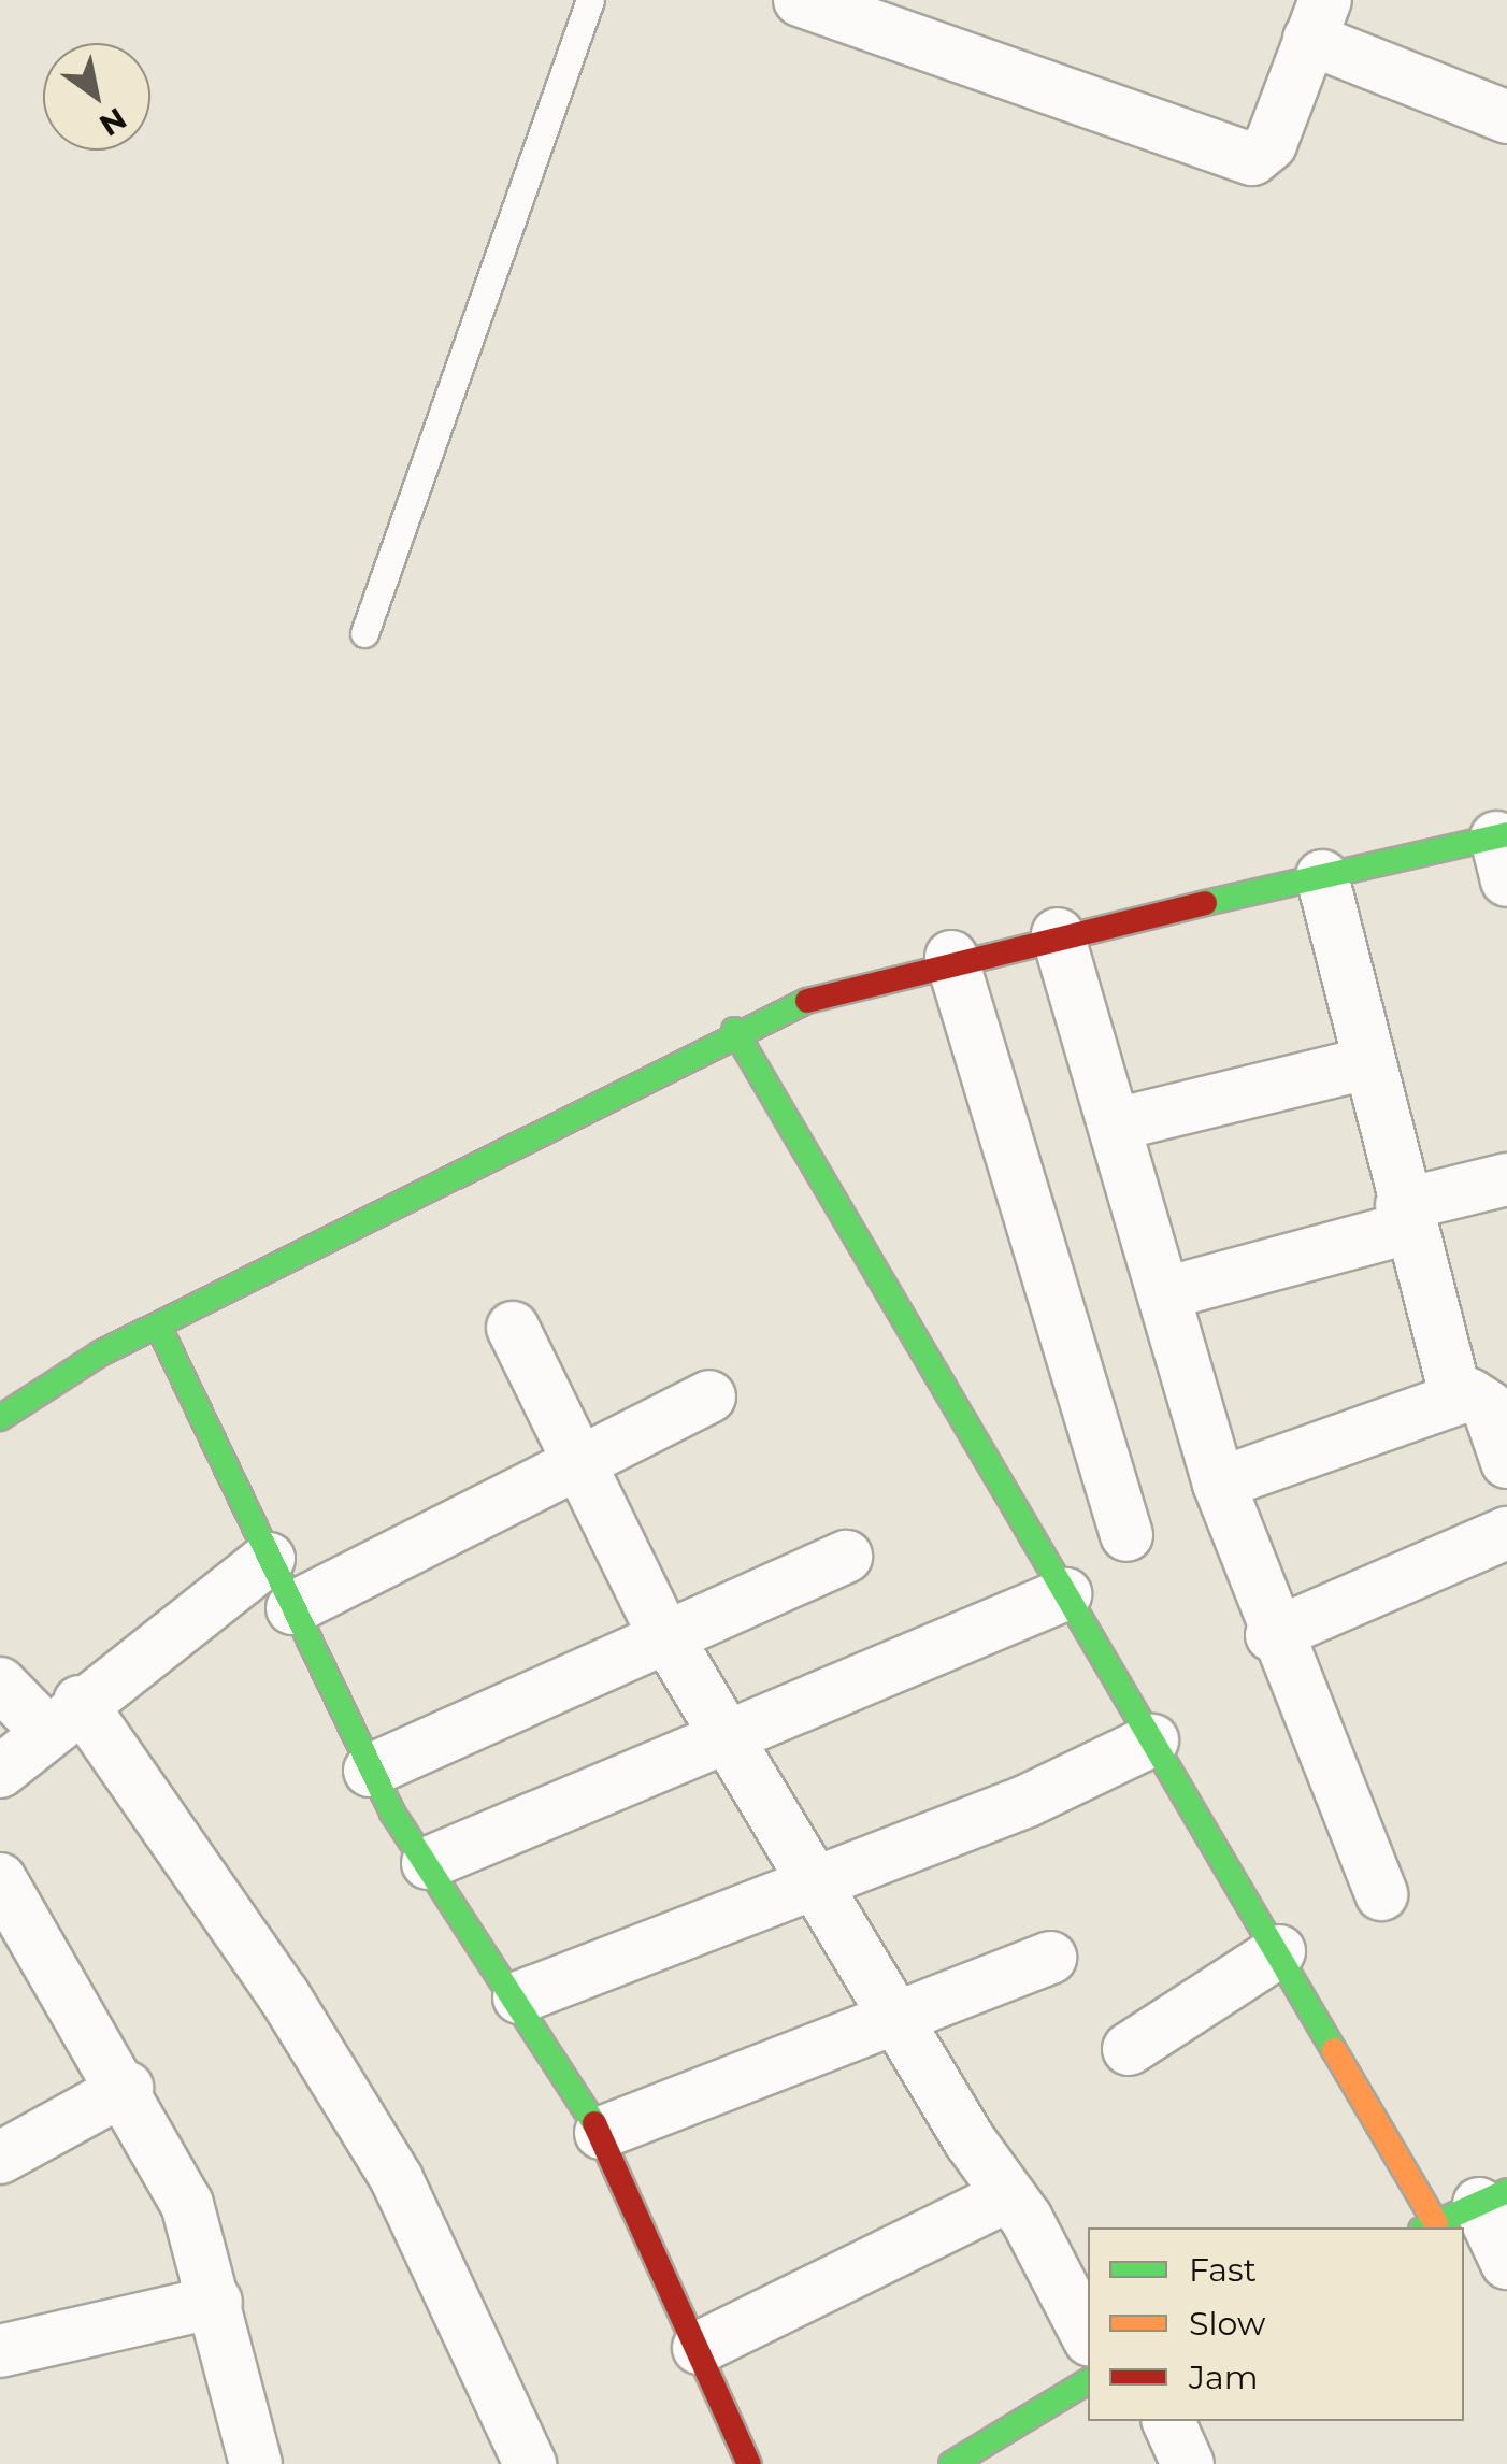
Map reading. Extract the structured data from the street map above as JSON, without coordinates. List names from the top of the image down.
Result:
{
  "legend": ["Fast", "Slow", "Jam"],
  "north": "bottom right"
}
